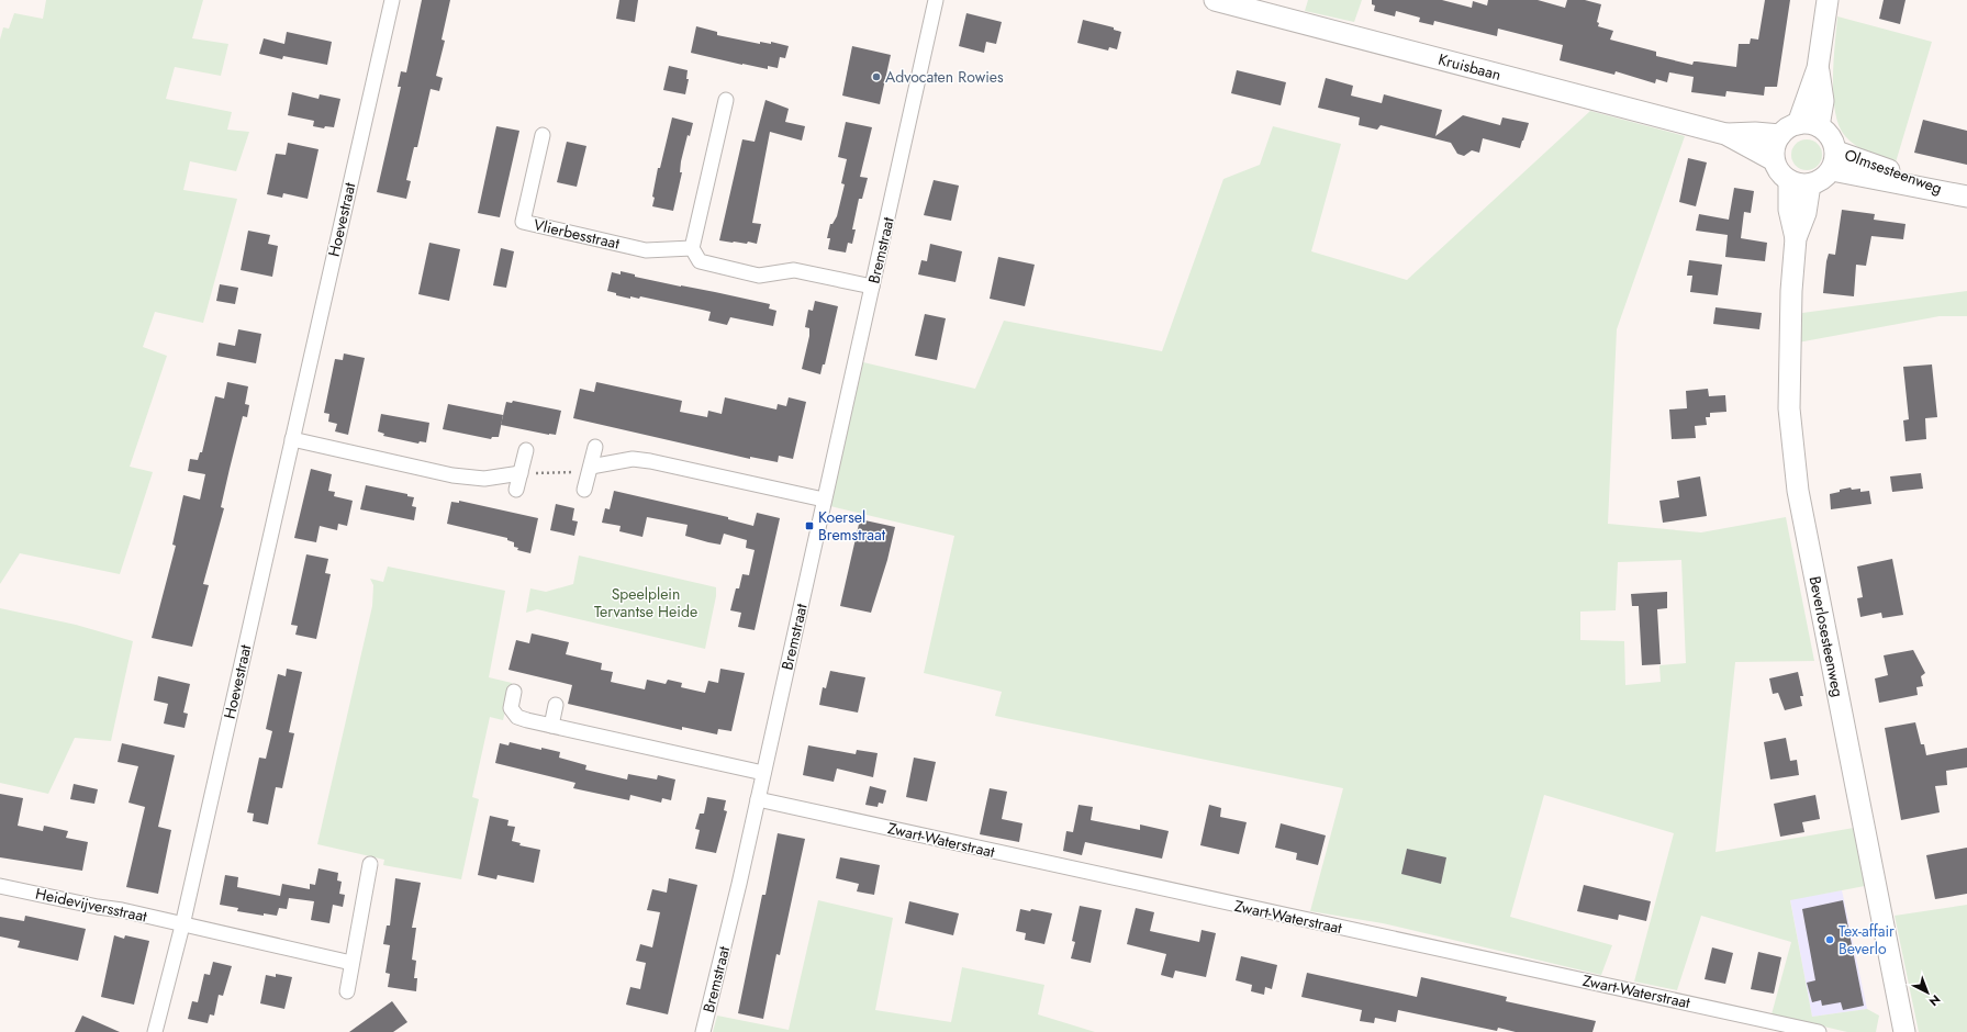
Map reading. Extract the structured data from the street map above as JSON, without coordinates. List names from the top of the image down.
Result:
{
  "streets": {
    "street": [
      "Kruisbaan",
      "Olmsesteenweg",
      "Hoevestraat",
      "Vlierbesstraat",
      "Bremstraat",
      "Beverlosesteenweg",
      "Zwart-Waterstraat",
      "Heidevijversstraat"
    ]
  },
  "crossings": [
    ["Kruisbaan", "Olmsesteenweg"],
    ["Kruisbaan", "Beverlosesteenweg"],
    ["Olmsesteenweg", "Beverlosesteenweg"],
    ["Hoevestraat", "Heidevijversstraat"],
    ["Bremstraat", "Zwart-Waterstraat"]
  ],
  "parks": ["Speelplein Tervantse Heide"],
  "places": {
    "other": ["Advocaten Rowies", "Tex-affair Beverlo"],
    "transit": ["Koersel Bremstraat"]
  },
  "north": "bottom right"
}
